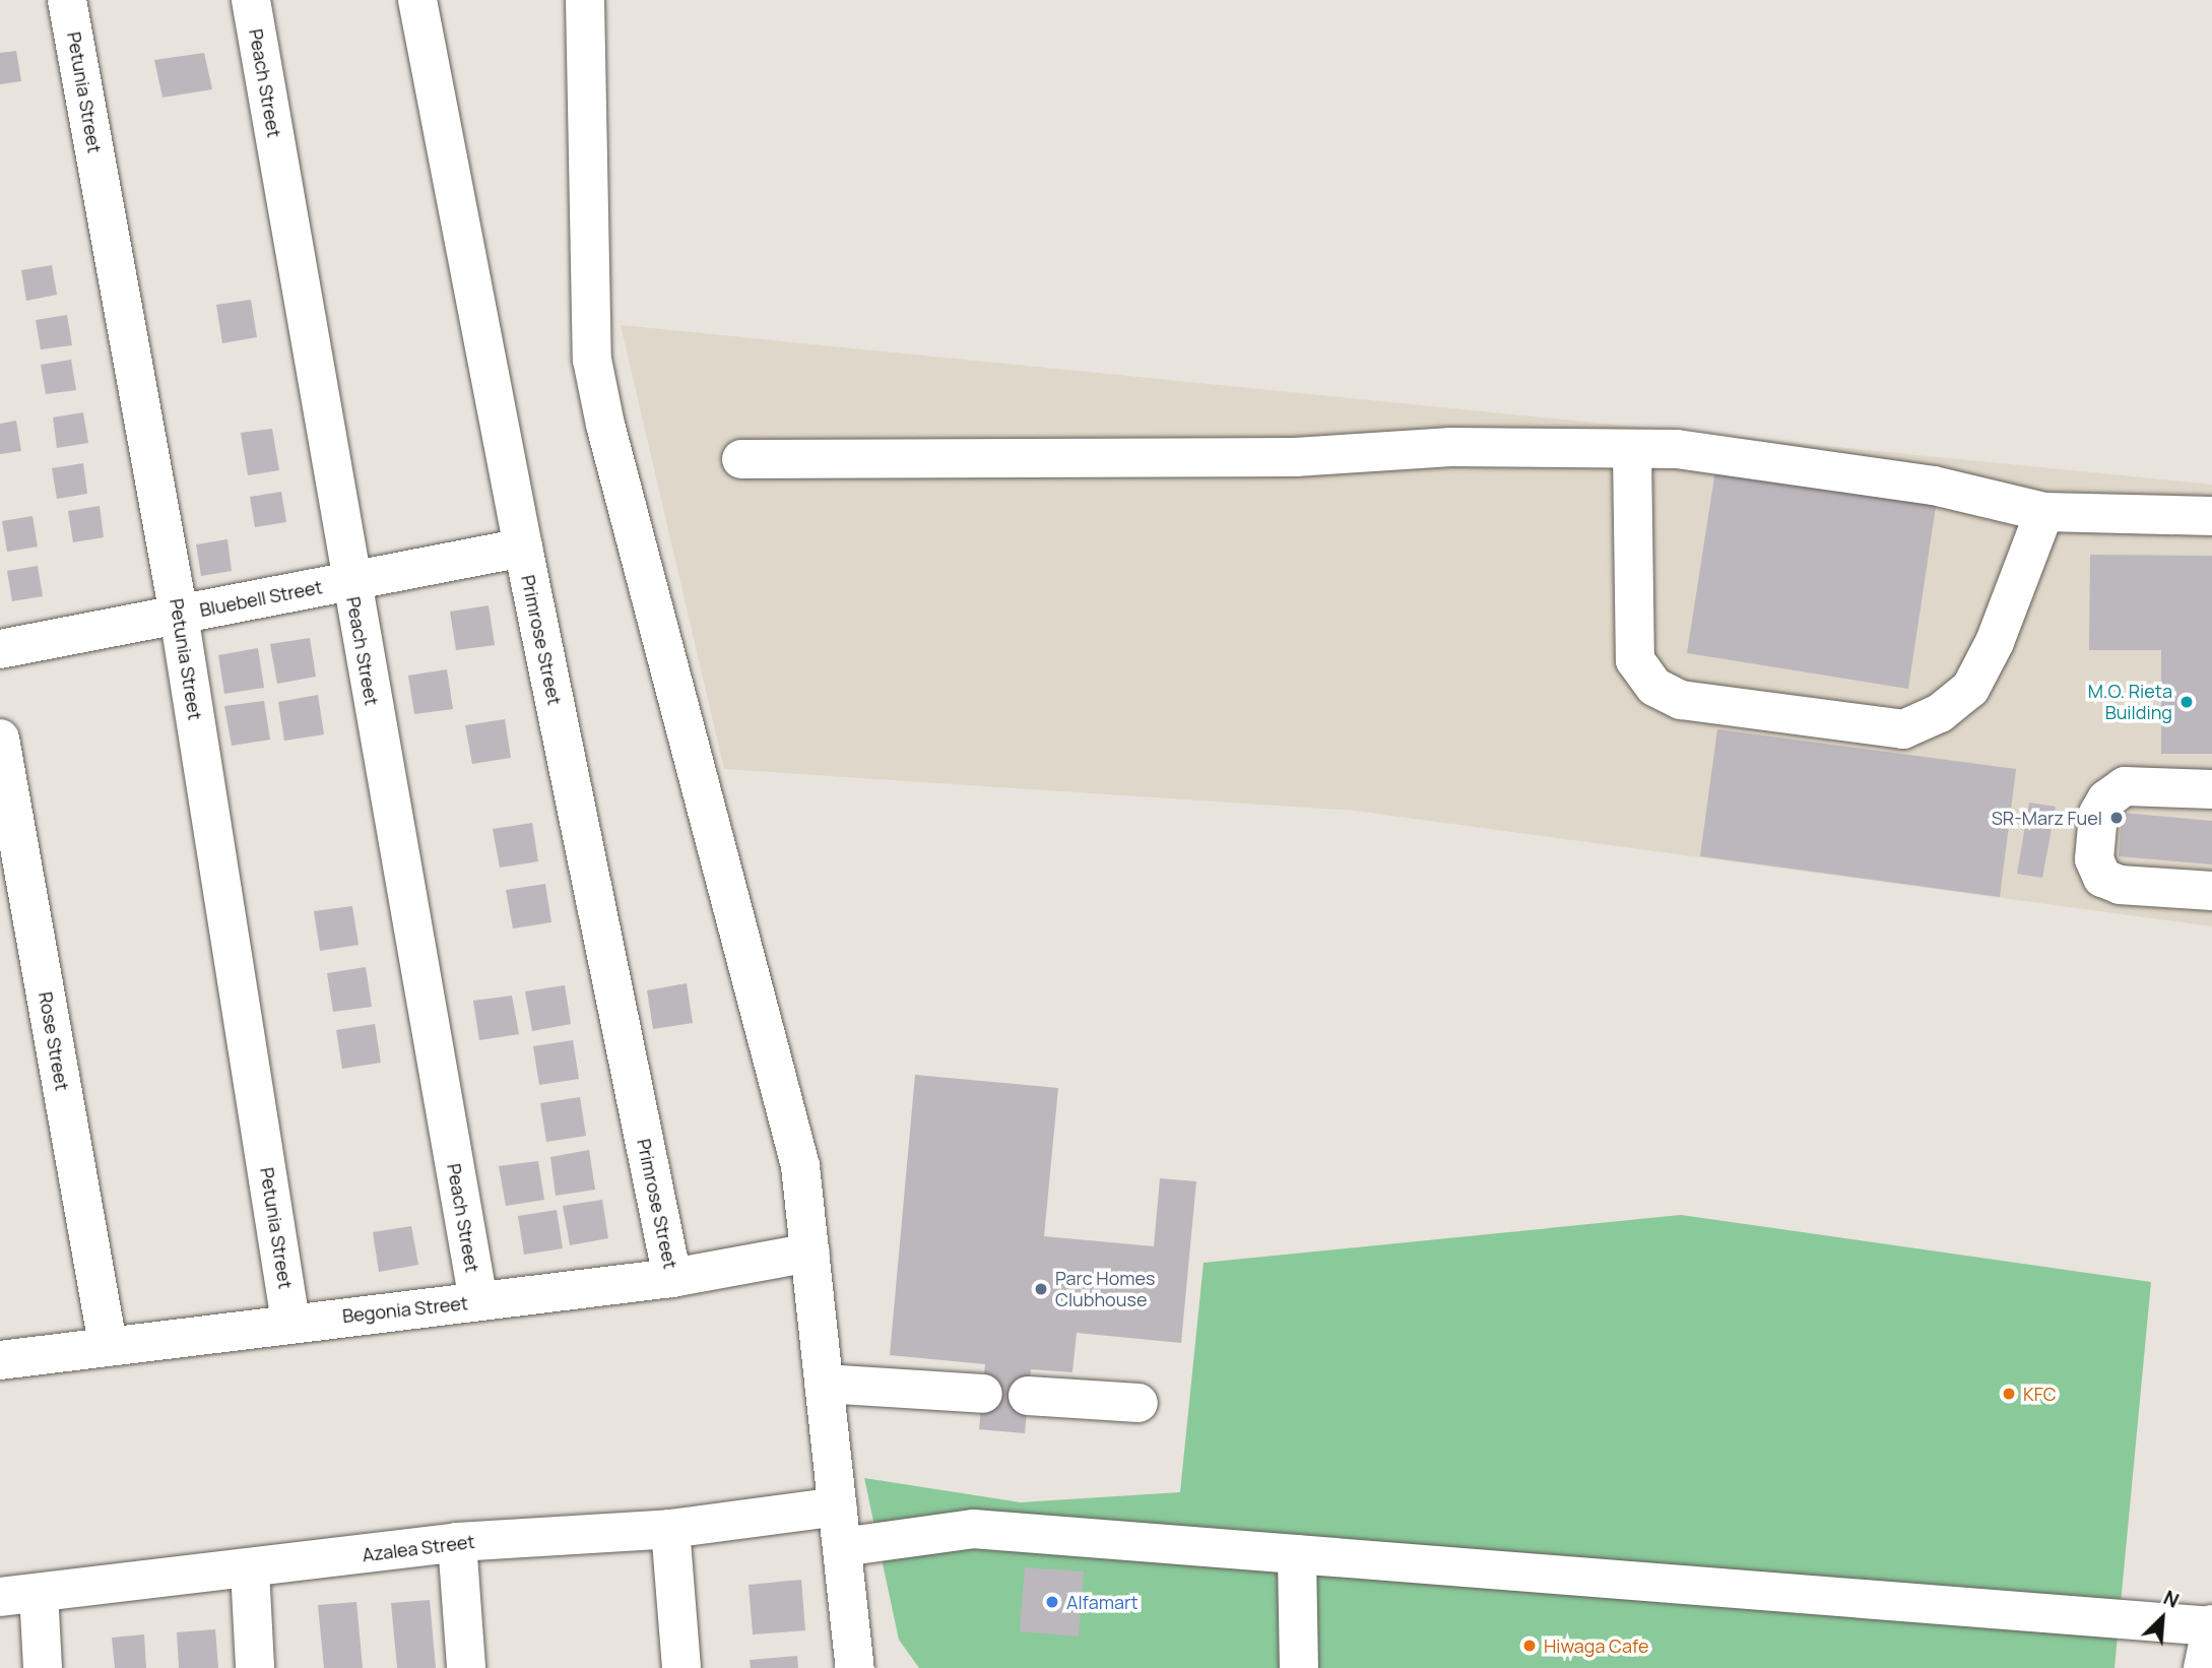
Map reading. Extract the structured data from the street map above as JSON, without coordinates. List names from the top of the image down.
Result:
{
  "streets": {
    "street": [
      "Peach Street",
      "Petunia Street",
      "Bluebell Street",
      "Primrose Street",
      "Rose Street",
      "Begonia Street",
      "Azalea Street"
    ]
  },
  "crossings": [
    ["Peach Street", "Bluebell Street"],
    ["Peach Street", "Begonia Street"],
    ["Petunia Street", "Bluebell Street"],
    ["Petunia Street", "Begonia Street"],
    ["Bluebell Street", "Primrose Street"],
    ["Primrose Street", "Begonia Street"],
    ["Rose Street", "Begonia Street"]
  ],
  "places": [
    "M.O. Rieta Building",
    "SR-Marz Fuel",
    "Parc Homes Clubhouse",
    "KFC",
    "Alfamart",
    "Hiwaga Cafe"
  ],
  "north": "top right"
}
